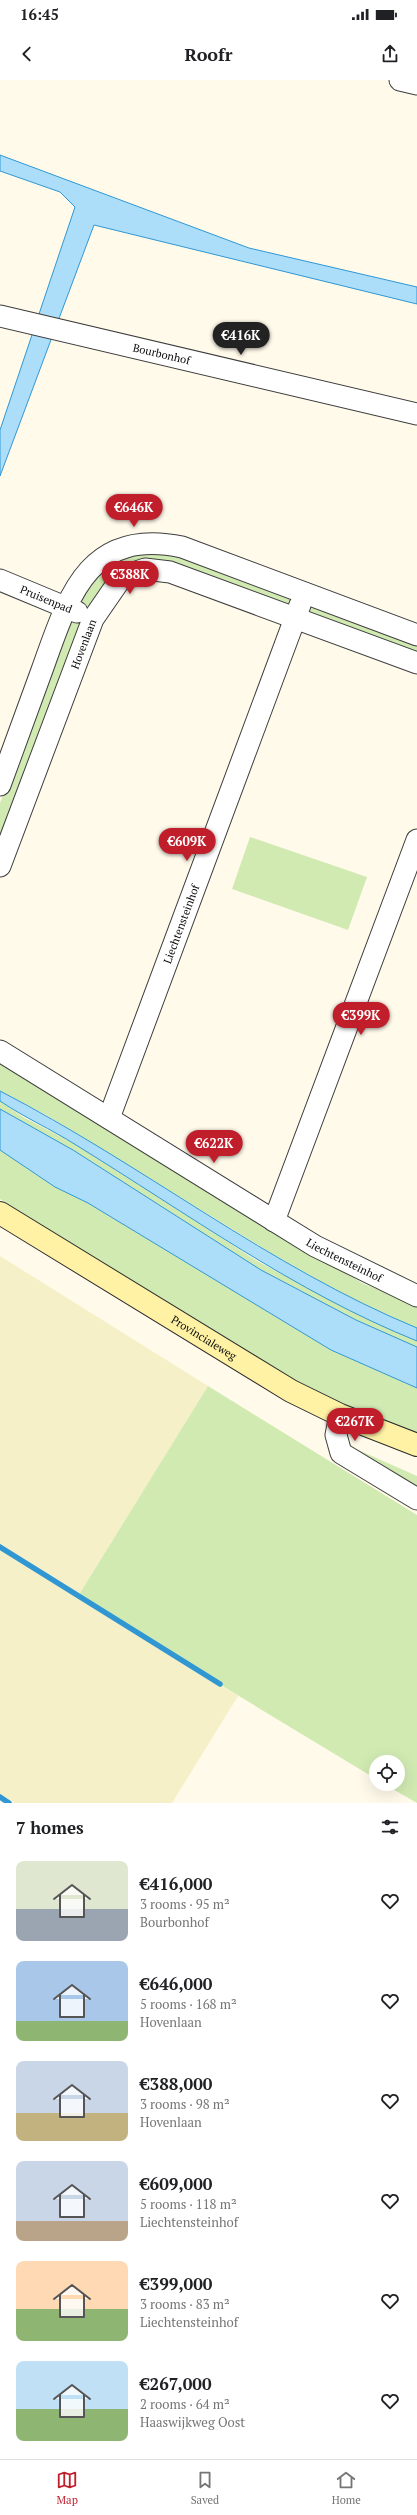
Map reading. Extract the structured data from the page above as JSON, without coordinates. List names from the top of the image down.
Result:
{
  "streets": {
    "main road": ["Provincialeweg"],
    "street": [
      "Bourbonhof",
      "Pruisenpad",
      "Hovenlaan",
      "Liechtensteinhof"
    ]
  },
  "crossings": [
    ["Pruisenpad", "Hovenlaan"],
    ["Hovenlaan", "Liechtensteinhof"]
  ],
  "page": {
    "status": "16:45",
    "header": "Roofr",
    "price": [
      "€416K",
      "€646K",
      "€388K",
      "€609K",
      "€399K",
      "€622K",
      "€267K"
    ],
    "heading": "7 homes",
    "list": [
      {
        "name": "€416,000",
        "note": "3 rooms · 95 m² · Bourbonhof"
      },
      {
        "name": "€646,000",
        "note": "5 rooms · 168 m² · Hovenlaan"
      },
      {
        "name": "€388,000",
        "note": "3 rooms · 98 m² · Hovenlaan"
      },
      {
        "name": "€609,000",
        "note": "5 rooms · 118 m² · Liechtensteinhof"
      },
      {
        "name": "€399,000",
        "note": "3 rooms · 83 m² · Liechtensteinhof"
      },
      {
        "name": "€267,000",
        "note": "2 rooms · 64 m² · Haaswijkweg Oost"
      }
    ],
    "tabs": ["Map", "Saved", "Home"]
  }
}
